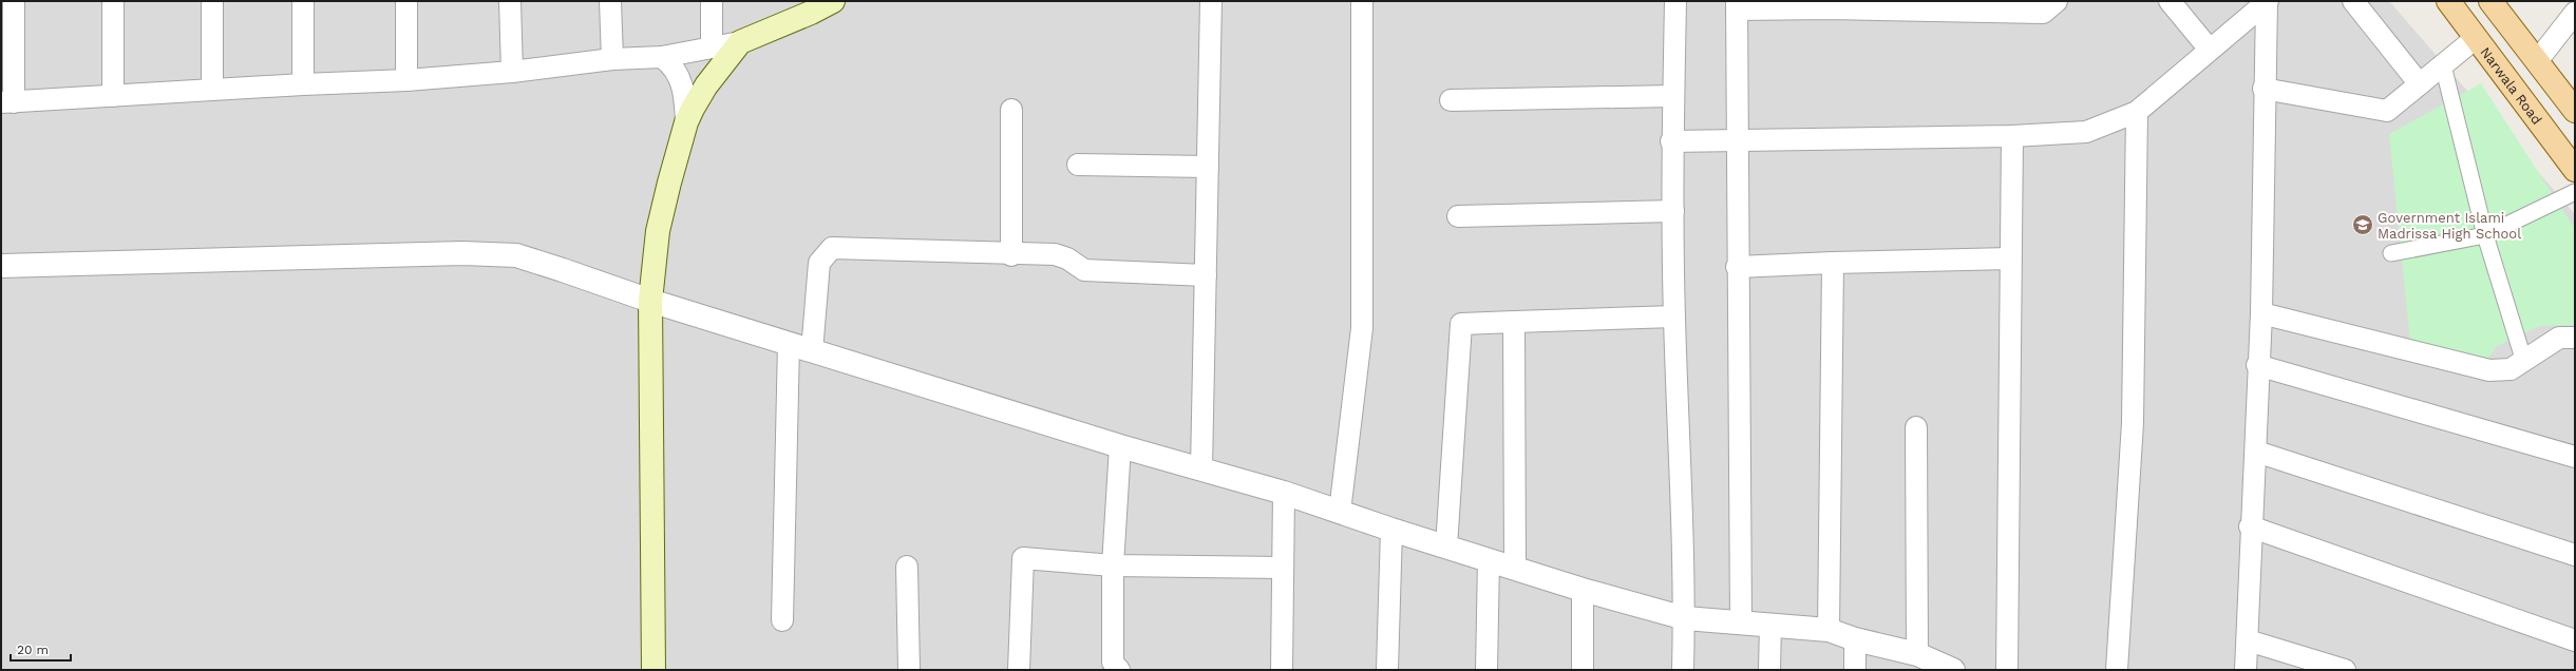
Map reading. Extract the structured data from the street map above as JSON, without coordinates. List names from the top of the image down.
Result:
{
  "streets": {
    "main road": ["Narwala Road"]
  },
  "places": {
    "school or university": ["Government Islami Madrissa High School"]
  },
  "scale_bar": "20 m"
}
